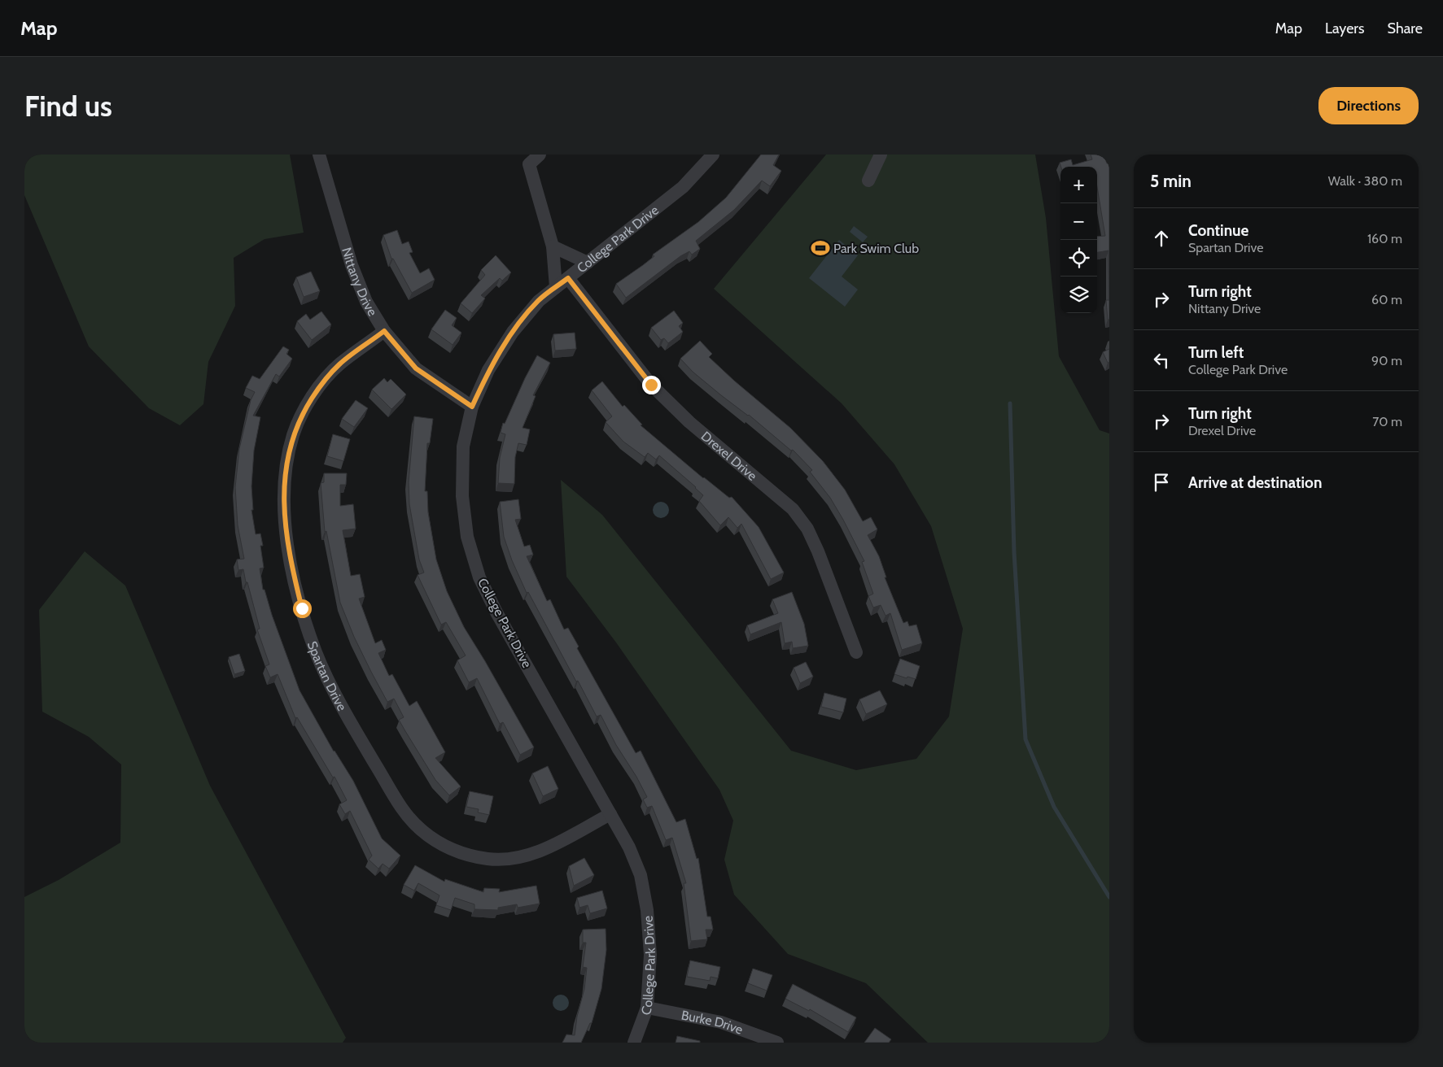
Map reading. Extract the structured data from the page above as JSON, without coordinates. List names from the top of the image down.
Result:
{
  "streets": {
    "street": [
      "College Park Drive",
      "Nittany Drive",
      "Drexel Drive",
      "Spartan Drive",
      "Burke Drive"
    ]
  },
  "crossings": [
    ["College Park Drive", "Nittany Drive"],
    ["College Park Drive", "Drexel Drive"],
    ["College Park Drive", "Spartan Drive"],
    ["College Park Drive", "Burke Drive"],
    ["Nittany Drive", "Spartan Drive"]
  ],
  "places": {
    "sports": ["Park Swim Club"]
  },
  "page": {
    "header": "Map",
    "nav": ["Map", "Layers", "Share"],
    "buttons": "Directions",
    "title": "Find us",
    "heading": ["5 min", "Walk · 380 m"],
    "map_buttons": ["+", "−"],
    "list": [
      ["Continue", "Spartan Drive", "160 m"],
      ["Turn right", "Nittany Drive", "60 m"],
      ["Turn left", "College Park Drive", "90 m"],
      ["Turn right", "Drexel Drive", "70 m"],
      "Arrive at destination"
    ]
  }
}
